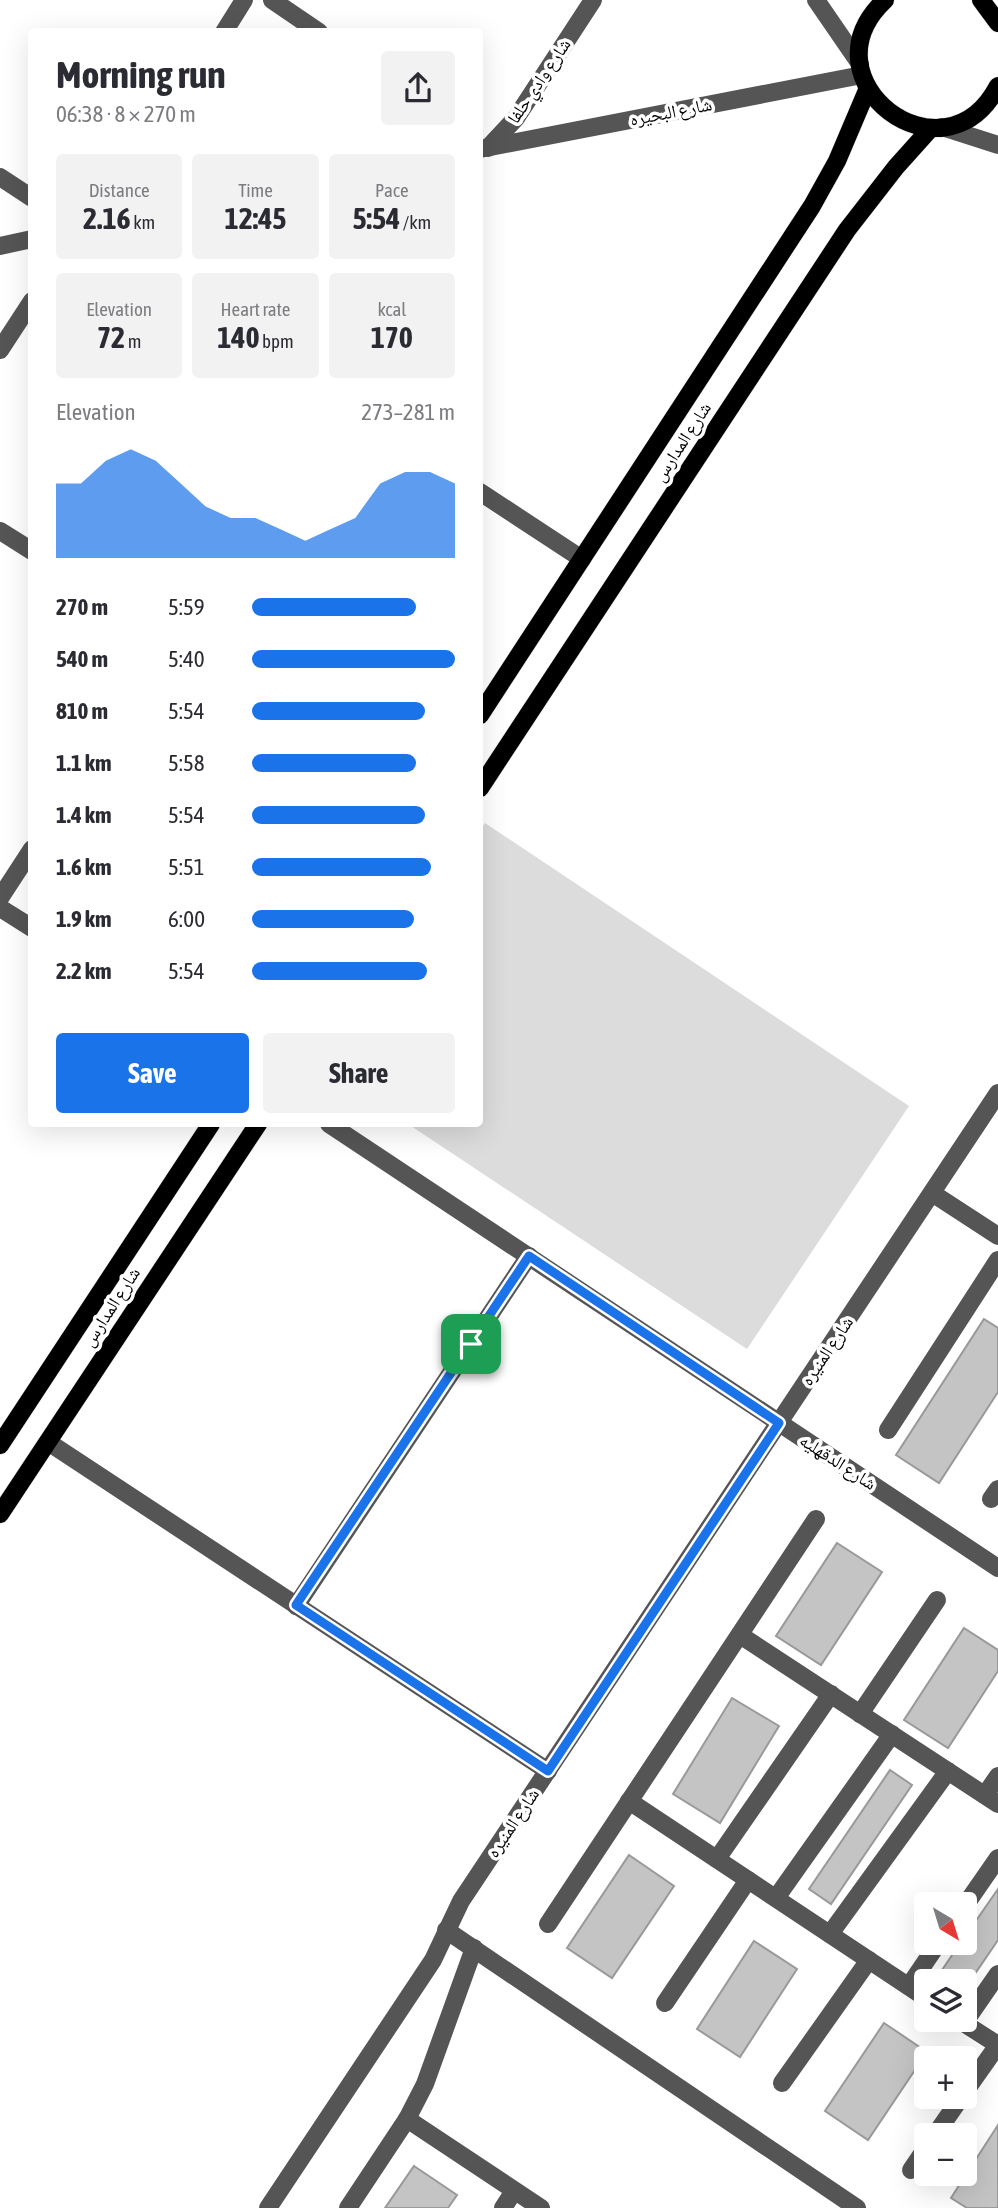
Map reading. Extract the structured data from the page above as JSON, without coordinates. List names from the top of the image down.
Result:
{
  "streets": {
    "main road": ["شارع المدارس"],
    "street": [
      "شارع وادي حلفا",
      "شارع البحيره",
      "شارع المنيره",
      "شارع الدقهليه"
    ]
  },
  "crossings": [
    ["شارع البحيره", "شارع المدارس"],
    ["شارع المنيره", "شارع الدقهليه"]
  ],
  "north": "bottom right",
  "page": {
    "heading": ["Morning run", "06:38 · 8 × 270 m"],
    "stats": [
      ["Distance", "2.16 km"],
      ["Time", "12:45"],
      ["Pace", "5:54 /km"],
      ["Elevation", "72 m"],
      ["Heart rate", "140 bpm"],
      ["kcal", "170"]
    ],
    "chart": ["Elevation", "273–281 m"],
    "list": [
      {
        "name": "270 m",
        "note": "5:59"
      },
      {
        "name": "540 m",
        "note": "5:40"
      },
      {
        "name": "810 m",
        "note": "5:54"
      },
      {
        "name": "1.1 km",
        "note": "5:58"
      },
      {
        "name": "1.4 km",
        "note": "5:54"
      },
      {
        "name": "1.6 km",
        "note": "5:51"
      },
      {
        "name": "1.9 km",
        "note": "6:00"
      },
      {
        "name": "2.2 km",
        "note": "5:54"
      }
    ],
    "buttons": ["Save", "Share"],
    "map_buttons": ["+", "−"]
  }
}
